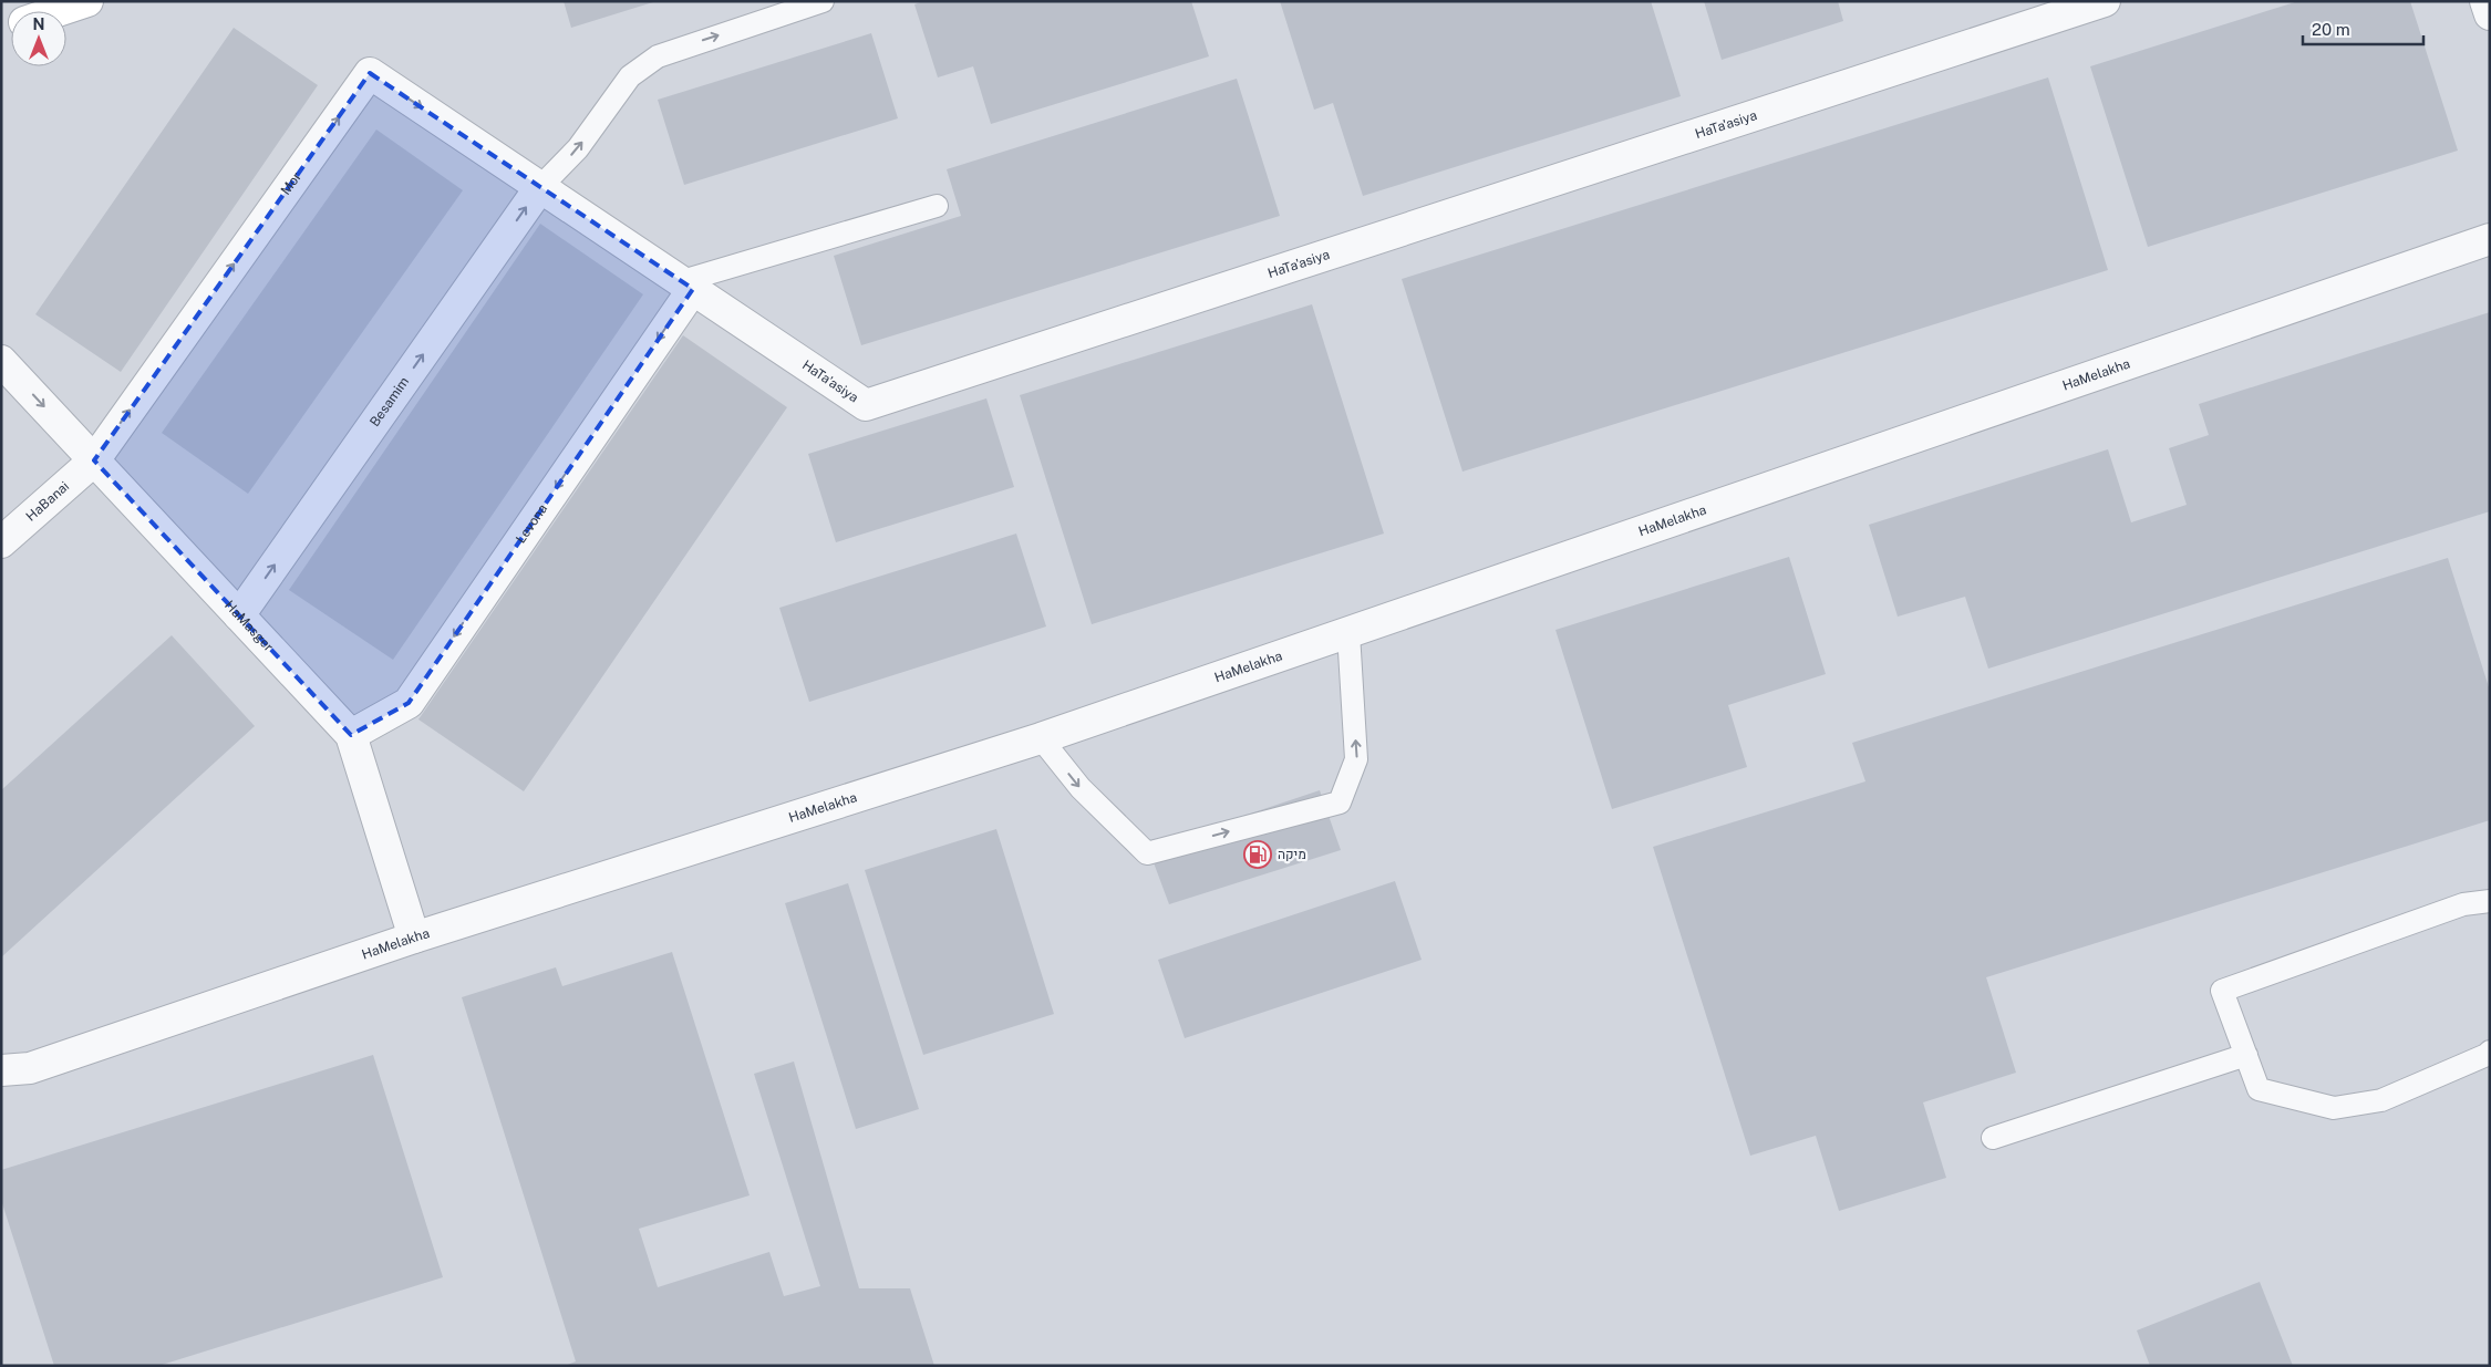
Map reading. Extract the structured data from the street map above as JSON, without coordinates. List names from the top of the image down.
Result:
{
  "streets": {
    "street": [
      "HaTa'asiya",
      "Mor",
      "HaMelakha",
      "Besamim",
      "HaBanai",
      "Levona",
      "HaMasger"
    ]
  },
  "crossings": [
    ["HaTa'asiya", "Mor"],
    ["HaTa'asiya", "Besamim"],
    ["HaTa'asiya", "Levona"],
    ["Mor", "Besamim"],
    ["Mor", "HaBanai"],
    ["Mor", "HaMasger"],
    ["HaMelakha", "HaMasger"],
    ["Besamim", "HaMasger"],
    ["HaBanai", "HaMasger"],
    ["Levona", "HaMasger"]
  ],
  "one_way": ["Besamim", "Levona"],
  "places": {
    "fuel station": ["מיקה"]
  },
  "scale_bar": "20 m",
  "north": "top"
}
